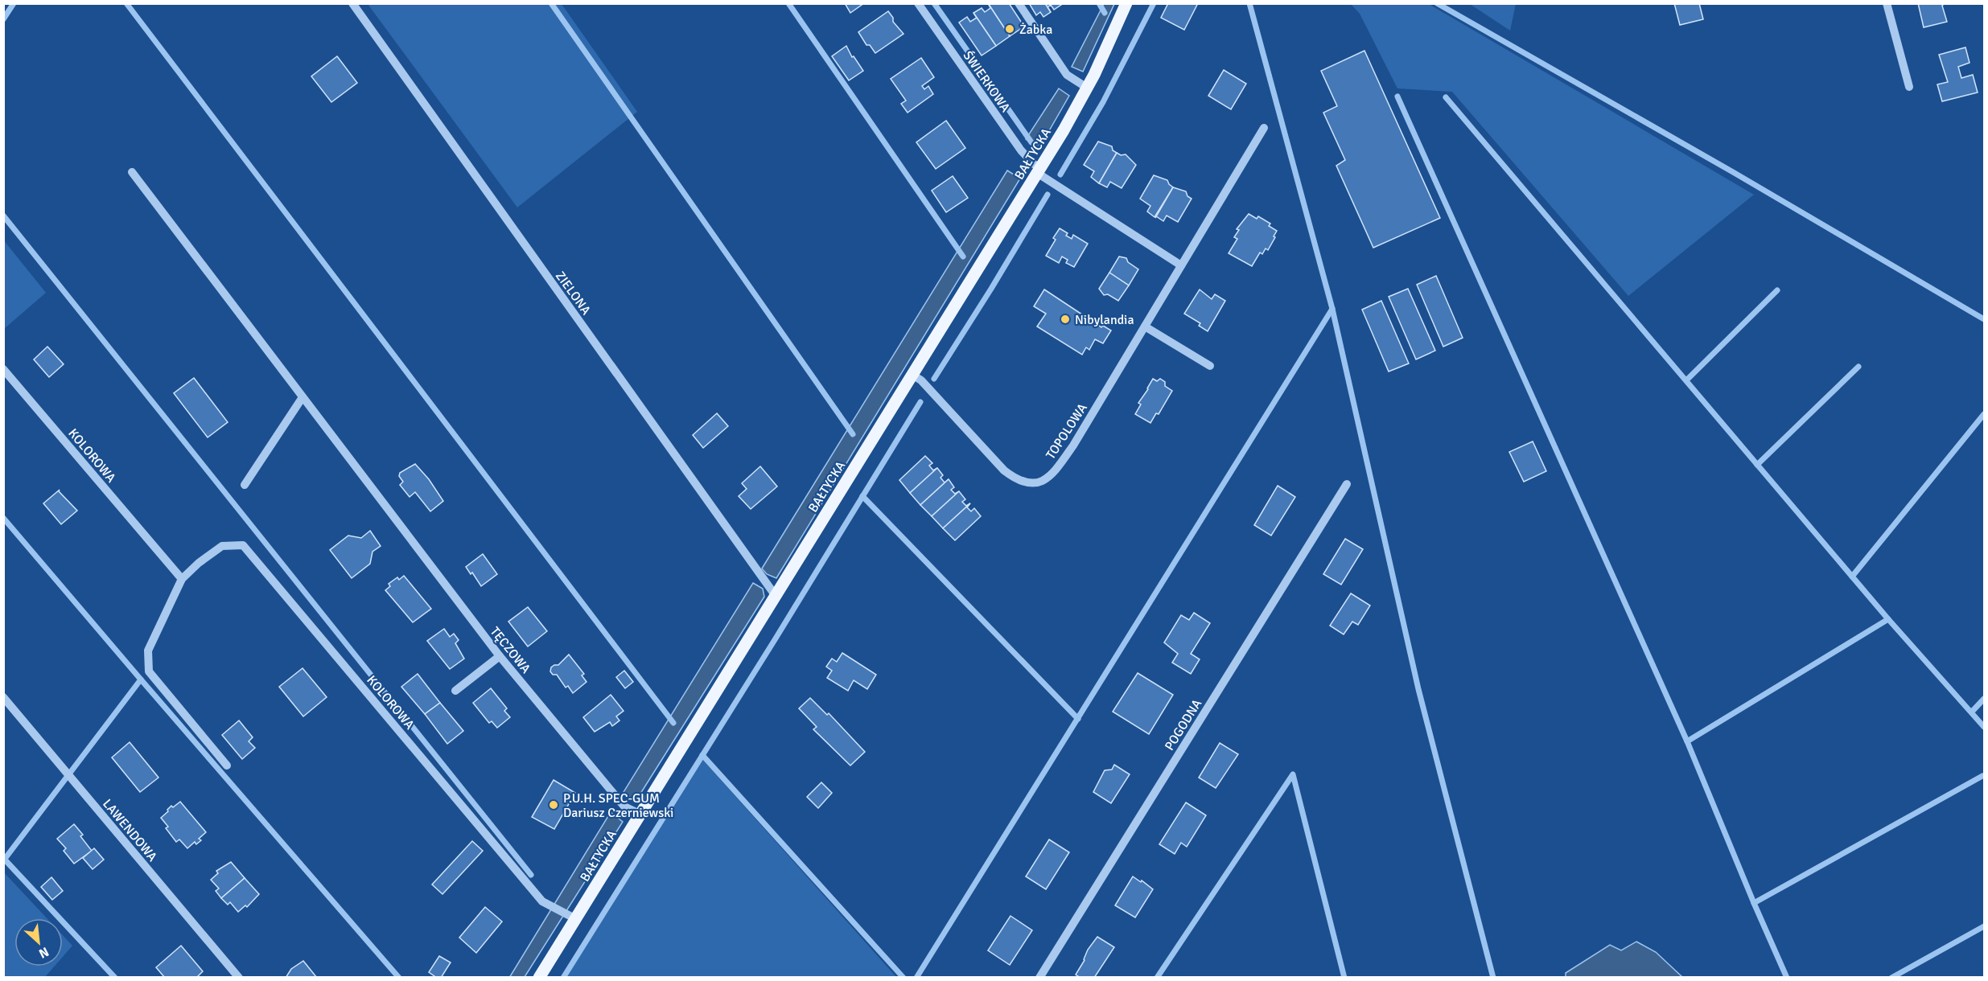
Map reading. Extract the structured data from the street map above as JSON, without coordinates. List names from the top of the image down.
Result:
{
  "streets": {
    "main road": ["BAŁTYCKA"],
    "street": [
      "ŚWIERKOWA",
      "ZIELONA",
      "TOPOLOWA",
      "KOLOROWA",
      "TĘCZOWA",
      "POGODNA",
      "LAWENDOWA"
    ]
  },
  "crossings": [
    ["ŚWIERKOWA", "BAŁTYCKA"],
    ["BAŁTYCKA", "ZIELONA"],
    ["BAŁTYCKA", "TOPOLOWA"],
    ["BAŁTYCKA", "KOLOROWA"],
    ["BAŁTYCKA", "TĘCZOWA"]
  ],
  "places": ["Żabka", "Nibylandia", "P.U.H. SPEC-GUM Dariusz Czerniewski"],
  "north": "bottom right"
}
